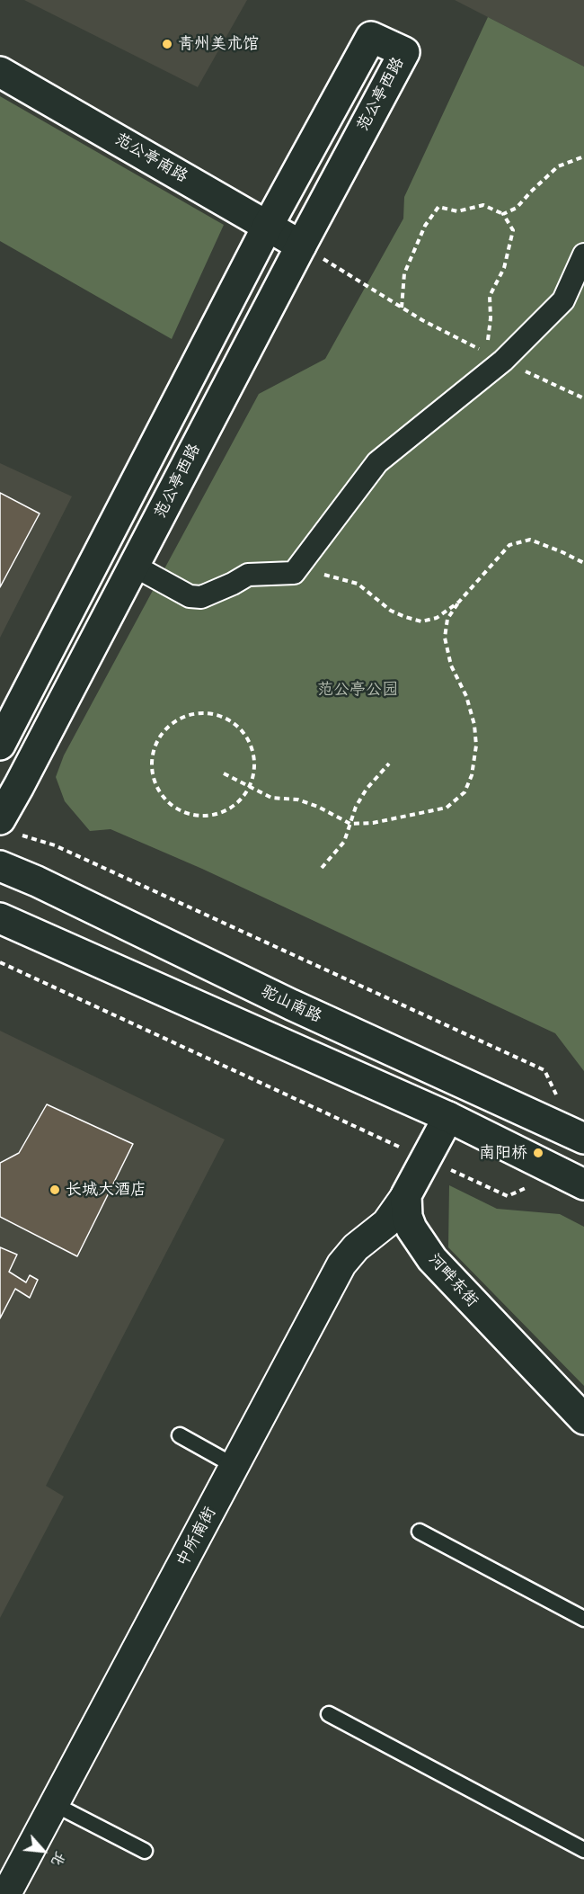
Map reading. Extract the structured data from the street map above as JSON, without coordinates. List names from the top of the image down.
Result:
{
  "streets": {
    "main road": [
      "范公亭西路",
      "范公亭南路",
      "驼山南路",
      "河畔东街"
    ],
    "street": ["中所南街"]
  },
  "crossings": [
    ["范公亭西路", "范公亭南路"],
    ["河畔东街", "中所南街"]
  ],
  "parks": ["范公亭公园"],
  "places": ["青州美术馆", "南阳桥", "长城大酒店"],
  "north": "bottom right"
}
